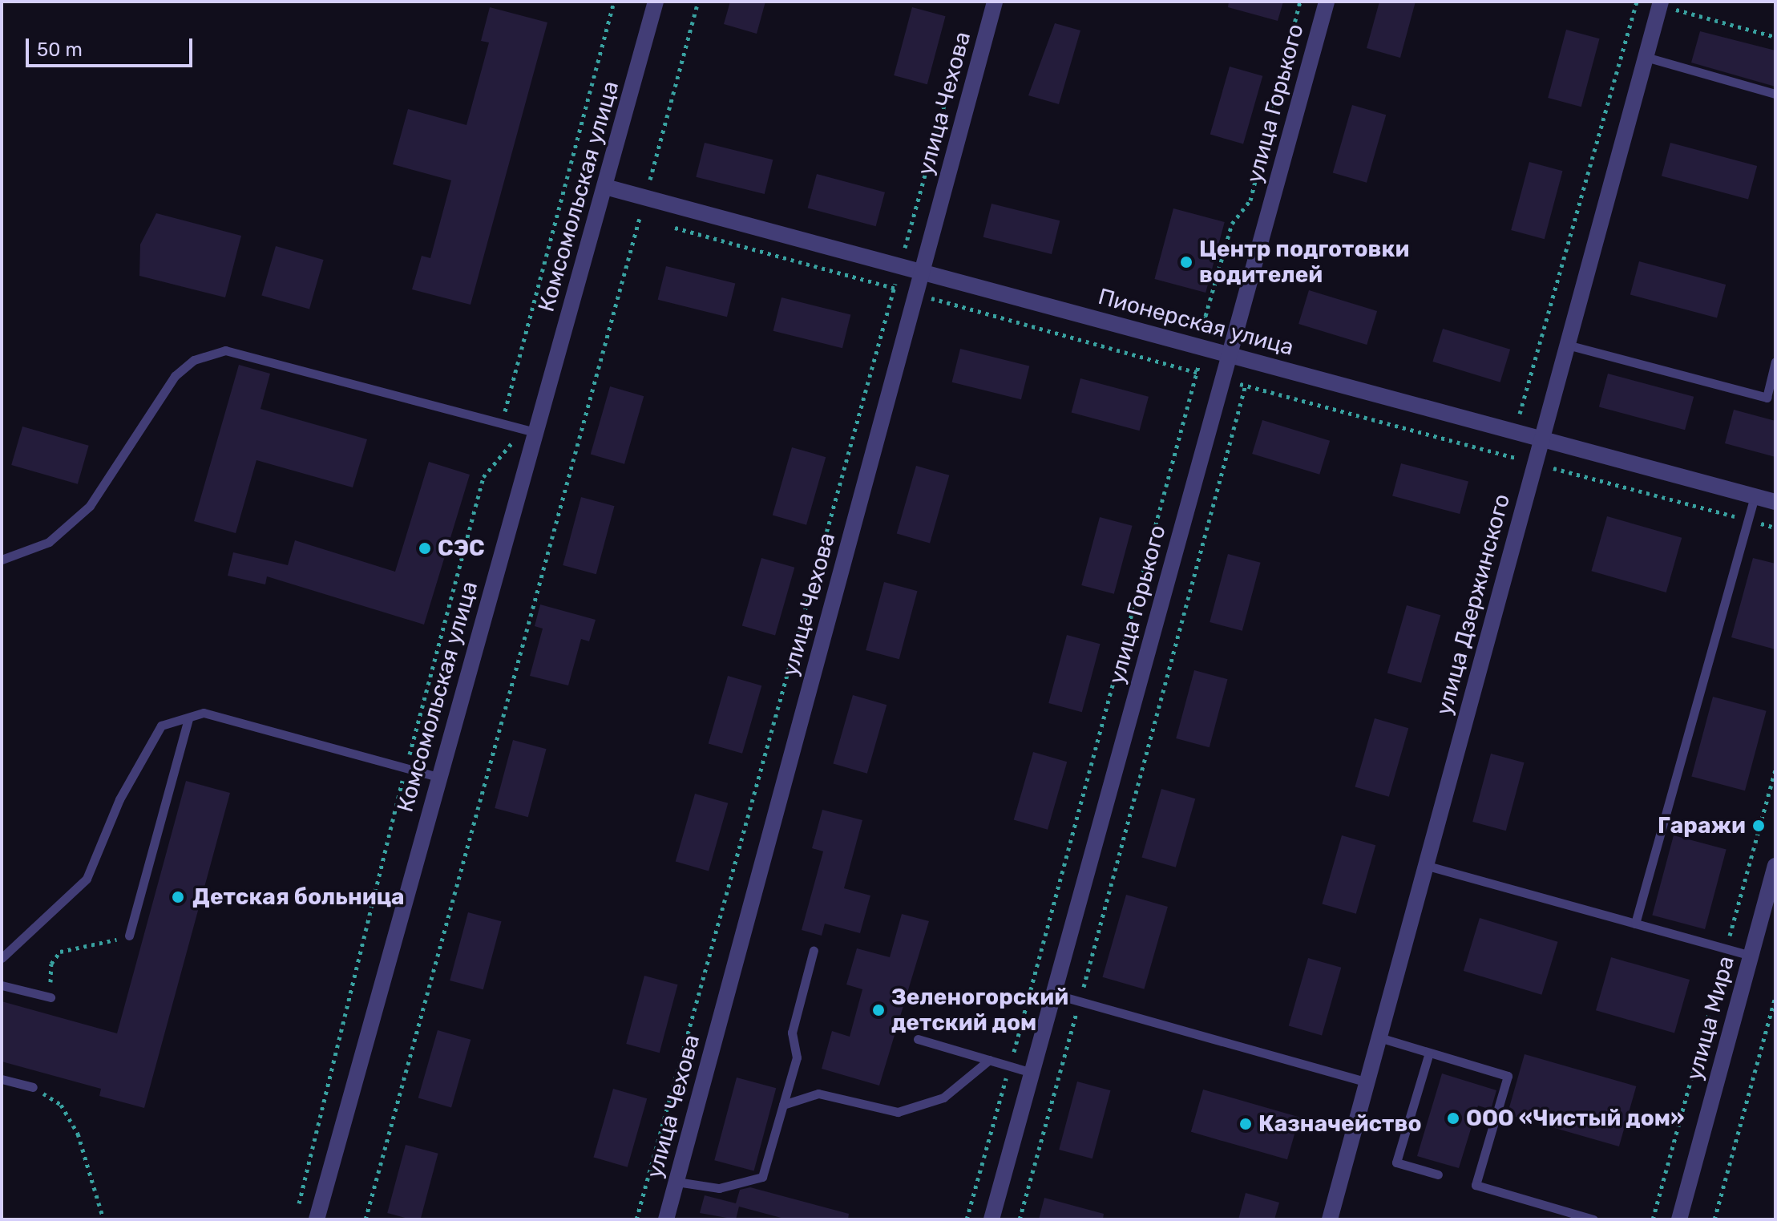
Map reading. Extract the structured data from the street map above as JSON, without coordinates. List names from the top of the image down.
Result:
{
  "streets": {
    "street": [
      "улица Чехова",
      "улица Горького",
      "Комсомольская улица",
      "Пионерская улица",
      "улица Дзержинского",
      "улица Мира"
    ]
  },
  "crossings": [
    ["улица Чехова", "Пионерская улица"],
    ["улица Горького", "Пионерская улица"],
    ["Комсомольская улица", "Пионерская улица"],
    ["Пионерская улица", "улица Дзержинского"]
  ],
  "places": [
    "Центр подготовки водителей",
    "СЭС",
    "Гаражи",
    "Детская больница",
    "Зеленогорский детский дом",
    "ООО «Чистый дом»",
    "Казначейство"
  ],
  "scale_bar": "50 m"
}
